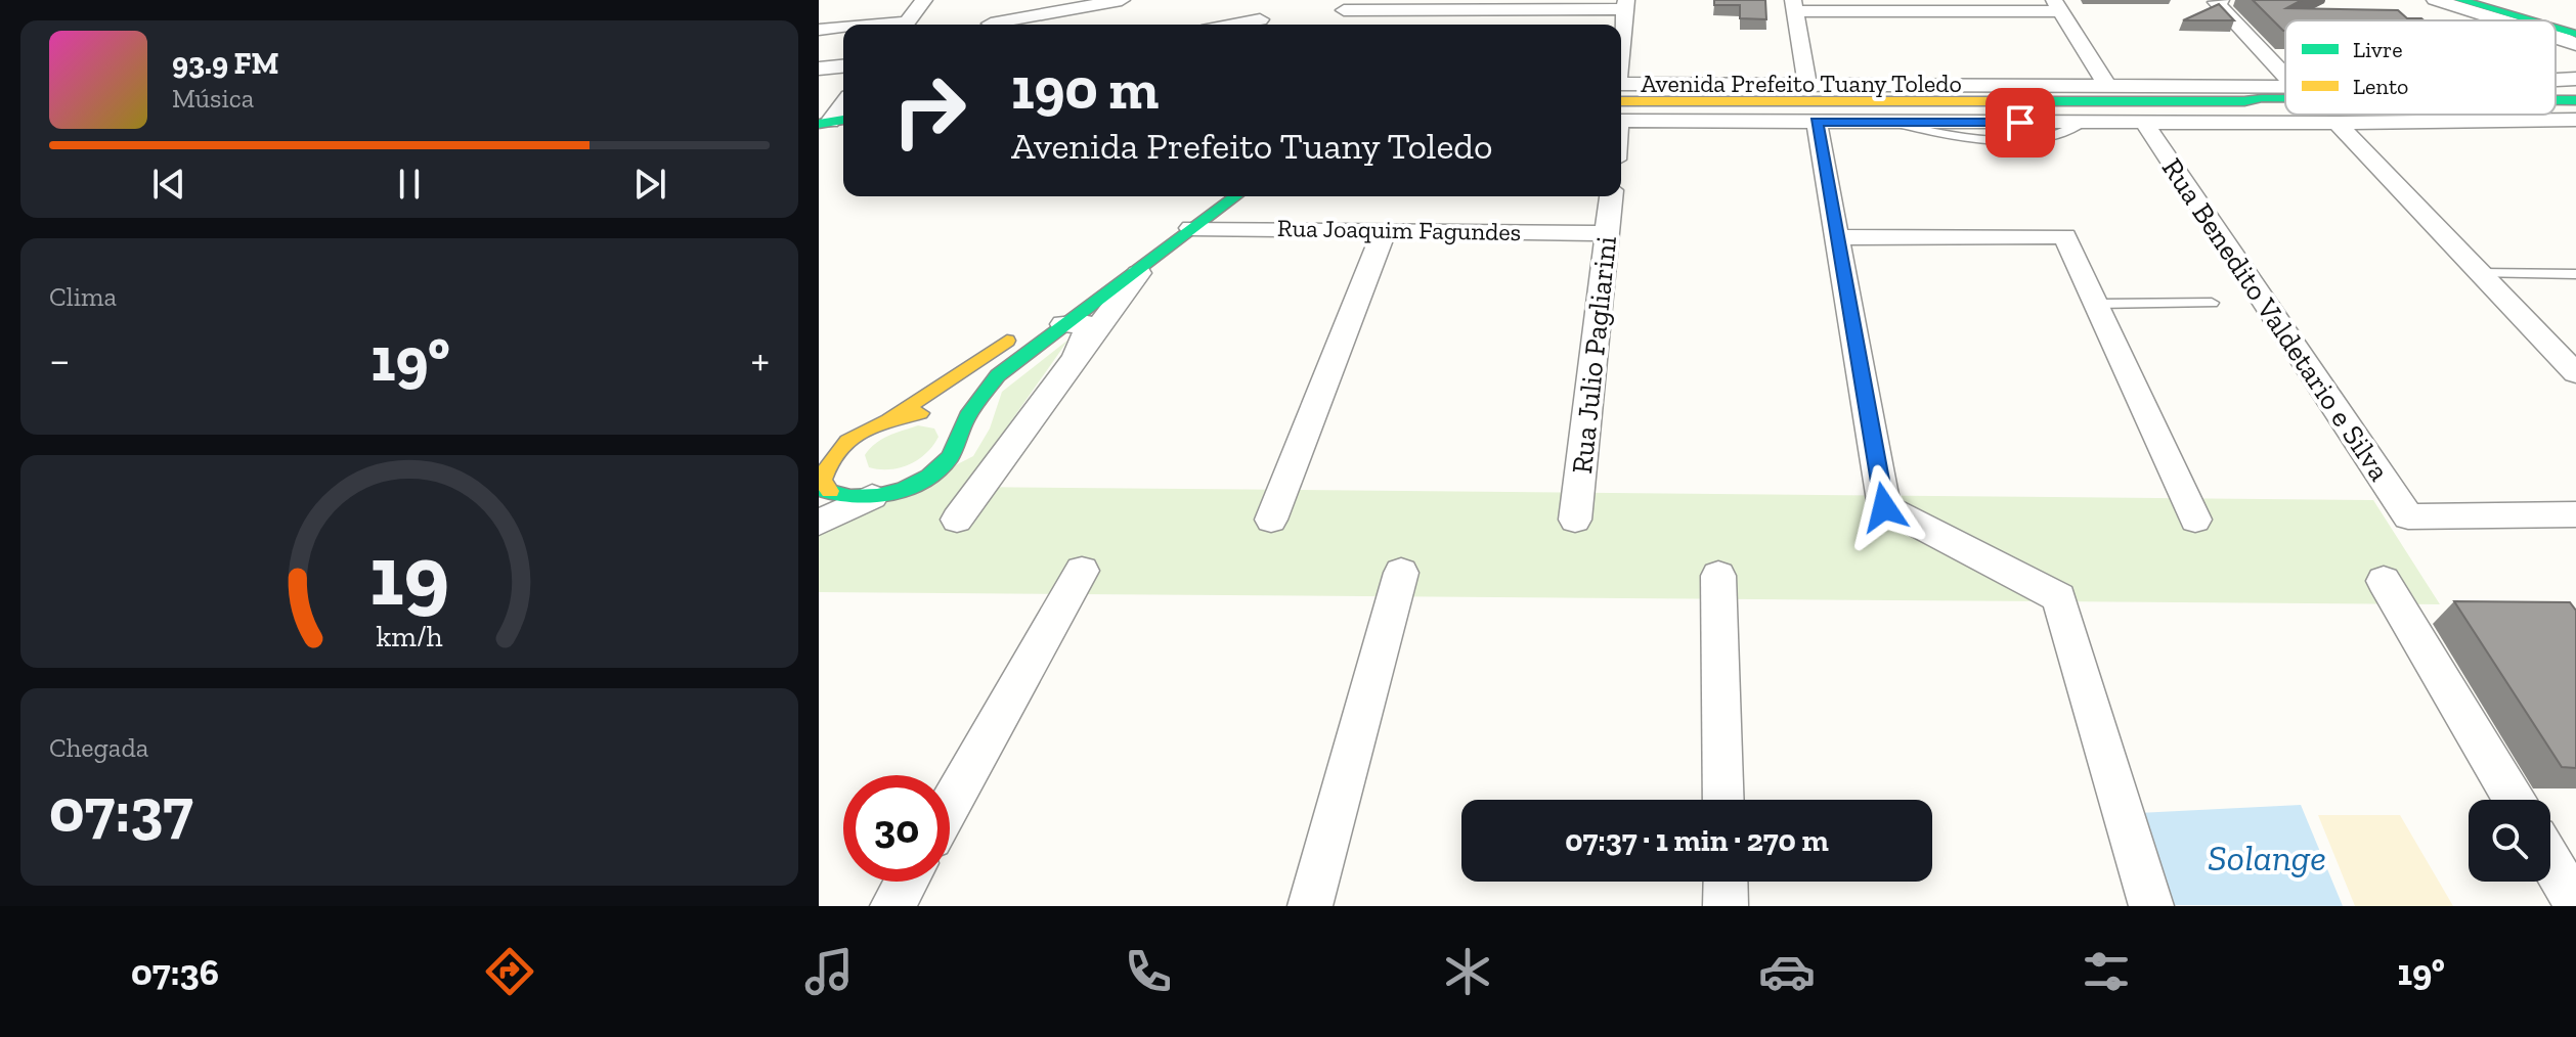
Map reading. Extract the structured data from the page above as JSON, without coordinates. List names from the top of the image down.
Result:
{
  "streets": {
    "main road": ["Avenida Prefeito Tuany Toledo"],
    "street": ["Rua Joaquim Fagundes", "Rua Benedito Valdetario e Silva", "Rua Julio Pagliarini"]
  },
  "crossings": [
    ["Avenida Prefeito Tuany Toledo", "Rua Benedito Valdetario e Silva"],
    ["Rua Joaquim Fagundes", "Rua Julio Pagliarini"]
  ],
  "water": ["Solange"],
  "legend": ["Livre", "Lento"],
  "page": {
    "turn": ["190 m", "Avenida Prefeito Tuany Toledo"],
    "song": ["93.9 FM", "Música"],
    "tile": [
      "Clima",
      ["Chegada", "07:37"]
    ],
    "heat": ["−", "19°", "+"],
    "limit": "30",
    "trip": "07:37 · 1 min · 270 m",
    "tabs": ["07:36", "19°"],
    "gauge": ["19", "km/h"]
  }
}
